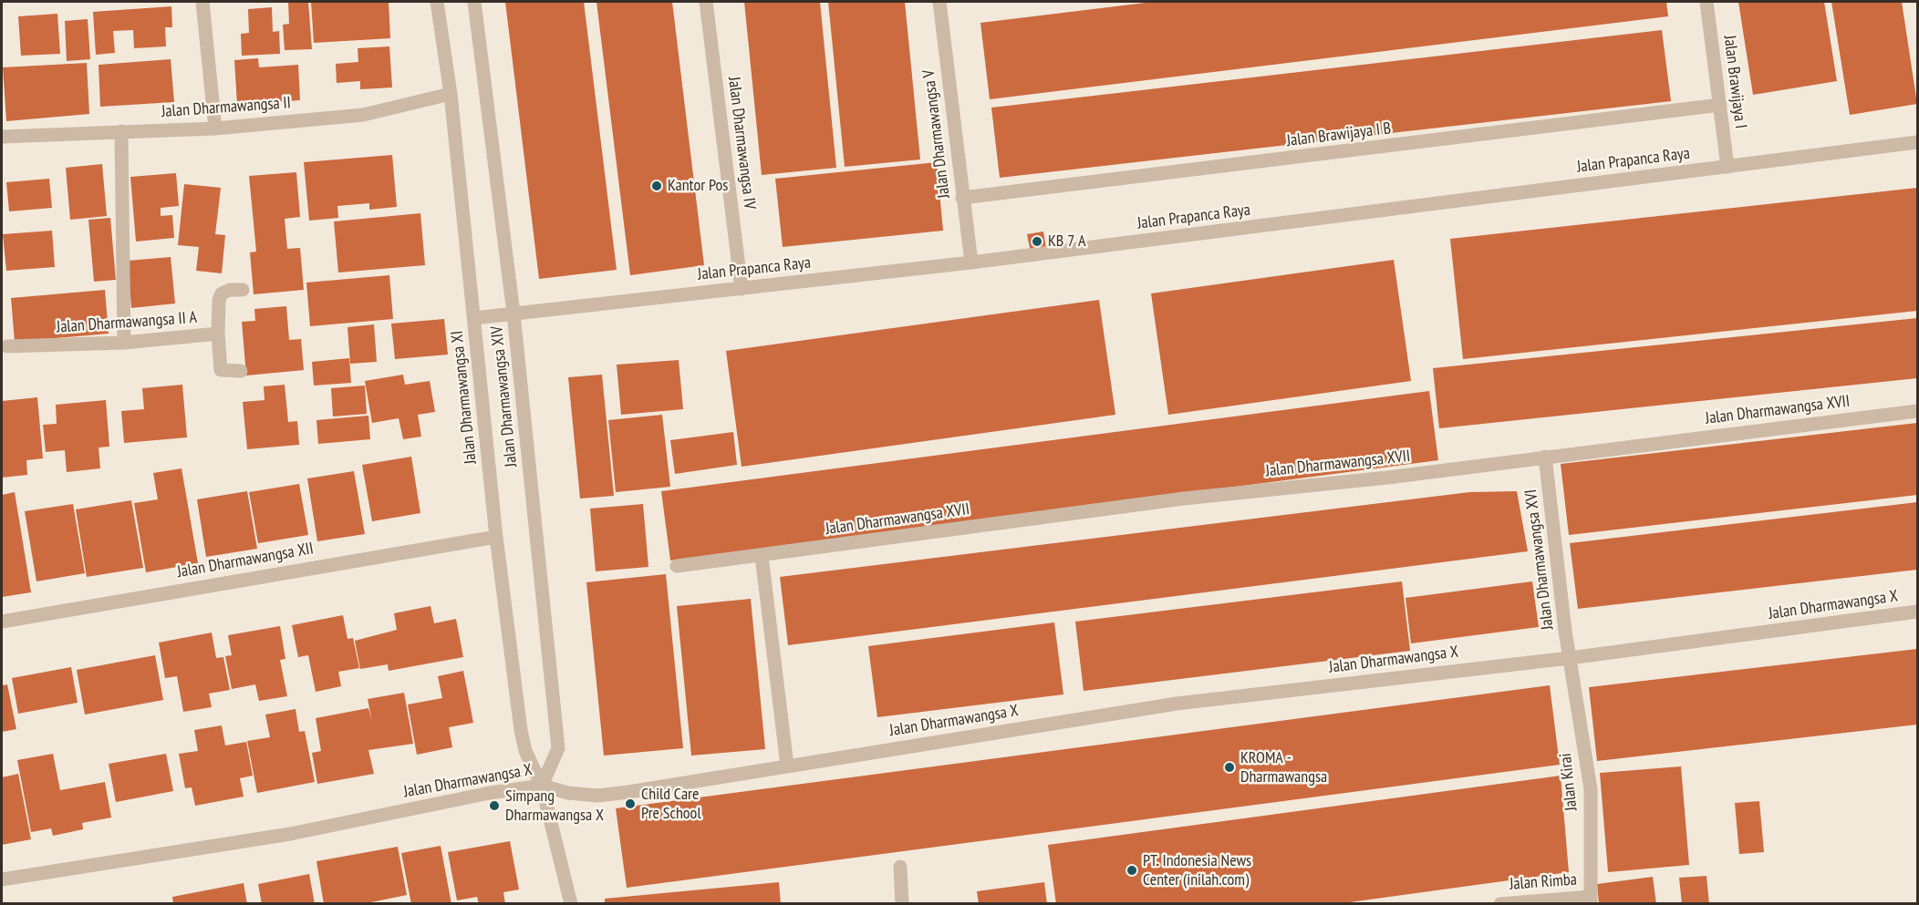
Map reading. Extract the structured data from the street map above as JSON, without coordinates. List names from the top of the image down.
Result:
{
  "streets": {
    "street": [
      "Jalan Brawijaya I",
      "Jalan Dharmawangsa II",
      "Jalan Dharmawangsa V",
      "Jalan Brawijaya I B",
      "Jalan Dharmawangsa IV",
      "Jalan Prapanca Raya",
      "Jalan Dharmawangsa II A",
      "Jalan Dharmawangsa XIV",
      "Jalan Dharmawangsa XI",
      "Jalan Dharmawangsa XVII",
      "Jalan Dharmawangsa XVI",
      "Jalan Dharmawangsa XII",
      "Jalan Dharmawangsa X",
      "Jalan Kirai",
      "Jalan Rimba"
    ]
  },
  "crossings": [
    ["Jalan Brawijaya I", "Jalan Brawijaya I B"],
    ["Jalan Brawijaya I", "Jalan Prapanca Raya"],
    ["Jalan Dharmawangsa II", "Jalan Dharmawangsa XI"],
    ["Jalan Dharmawangsa V", "Jalan Brawijaya I B"],
    ["Jalan Dharmawangsa V", "Jalan Prapanca Raya"],
    ["Jalan Dharmawangsa IV", "Jalan Prapanca Raya"],
    ["Jalan Prapanca Raya", "Jalan Dharmawangsa XIV"],
    ["Jalan Prapanca Raya", "Jalan Dharmawangsa XI"],
    ["Jalan Dharmawangsa XIV", "Jalan Dharmawangsa XI"],
    ["Jalan Dharmawangsa XIV", "Jalan Dharmawangsa X"],
    ["Jalan Dharmawangsa XI", "Jalan Dharmawangsa XII"],
    ["Jalan Dharmawangsa XI", "Jalan Dharmawangsa X"],
    ["Jalan Dharmawangsa XVII", "Jalan Dharmawangsa XVI"],
    ["Jalan Dharmawangsa XVI", "Jalan Dharmawangsa X"],
    ["Jalan Dharmawangsa XVI", "Jalan Kirai"],
    ["Jalan Dharmawangsa X", "Jalan Kirai"],
    ["Jalan Kirai", "Jalan Rimba"]
  ],
  "places": [
    "Kantor Pos",
    "KB 7 A",
    "KROMA - Dharmawangsa",
    "Child Care Pre School",
    "Simpang Dharmawangsa X",
    "PT. Indonesia News Center (inilah.com)"
  ]
}
